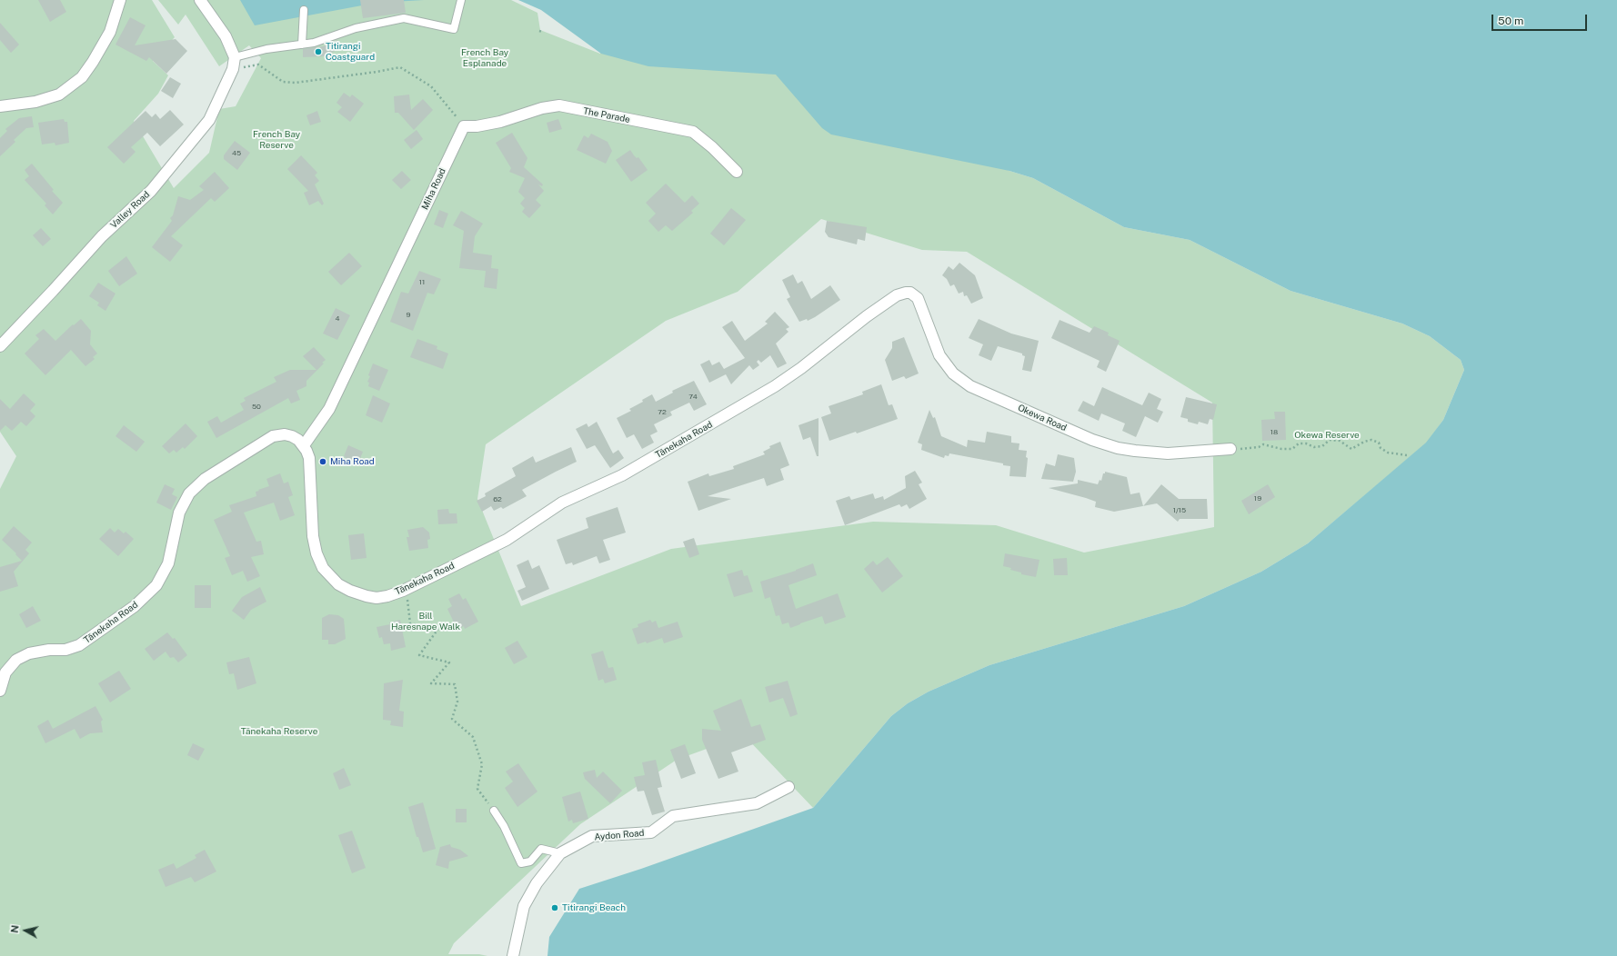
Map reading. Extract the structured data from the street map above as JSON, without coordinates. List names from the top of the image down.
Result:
{
  "streets": {
    "street": [
      "The Parade",
      "Miha Road",
      "Valley Road",
      "Okewa Road",
      "Tānekaha Road",
      "Aydon Road"
    ]
  },
  "crossings": [
    ["The Parade", "Miha Road"],
    ["Miha Road", "Tānekaha Road"],
    ["Okewa Road", "Tānekaha Road"]
  ],
  "parks": [
    "French Bay Esplanade",
    "French Bay Reserve",
    "Okewa Reserve",
    "Bill Haresnape Walk",
    "Tānekaha Reserve"
  ],
  "places": ["Titirangi Coastguard", "Miha Road", "Titirangi Beach"],
  "house_numbers": [
    "45",
    "11",
    "9",
    "4",
    "74",
    "50",
    "72",
    "18",
    "19",
    "62",
    "1/15"
  ],
  "scale_bar": "50 m",
  "north": "left"
}
